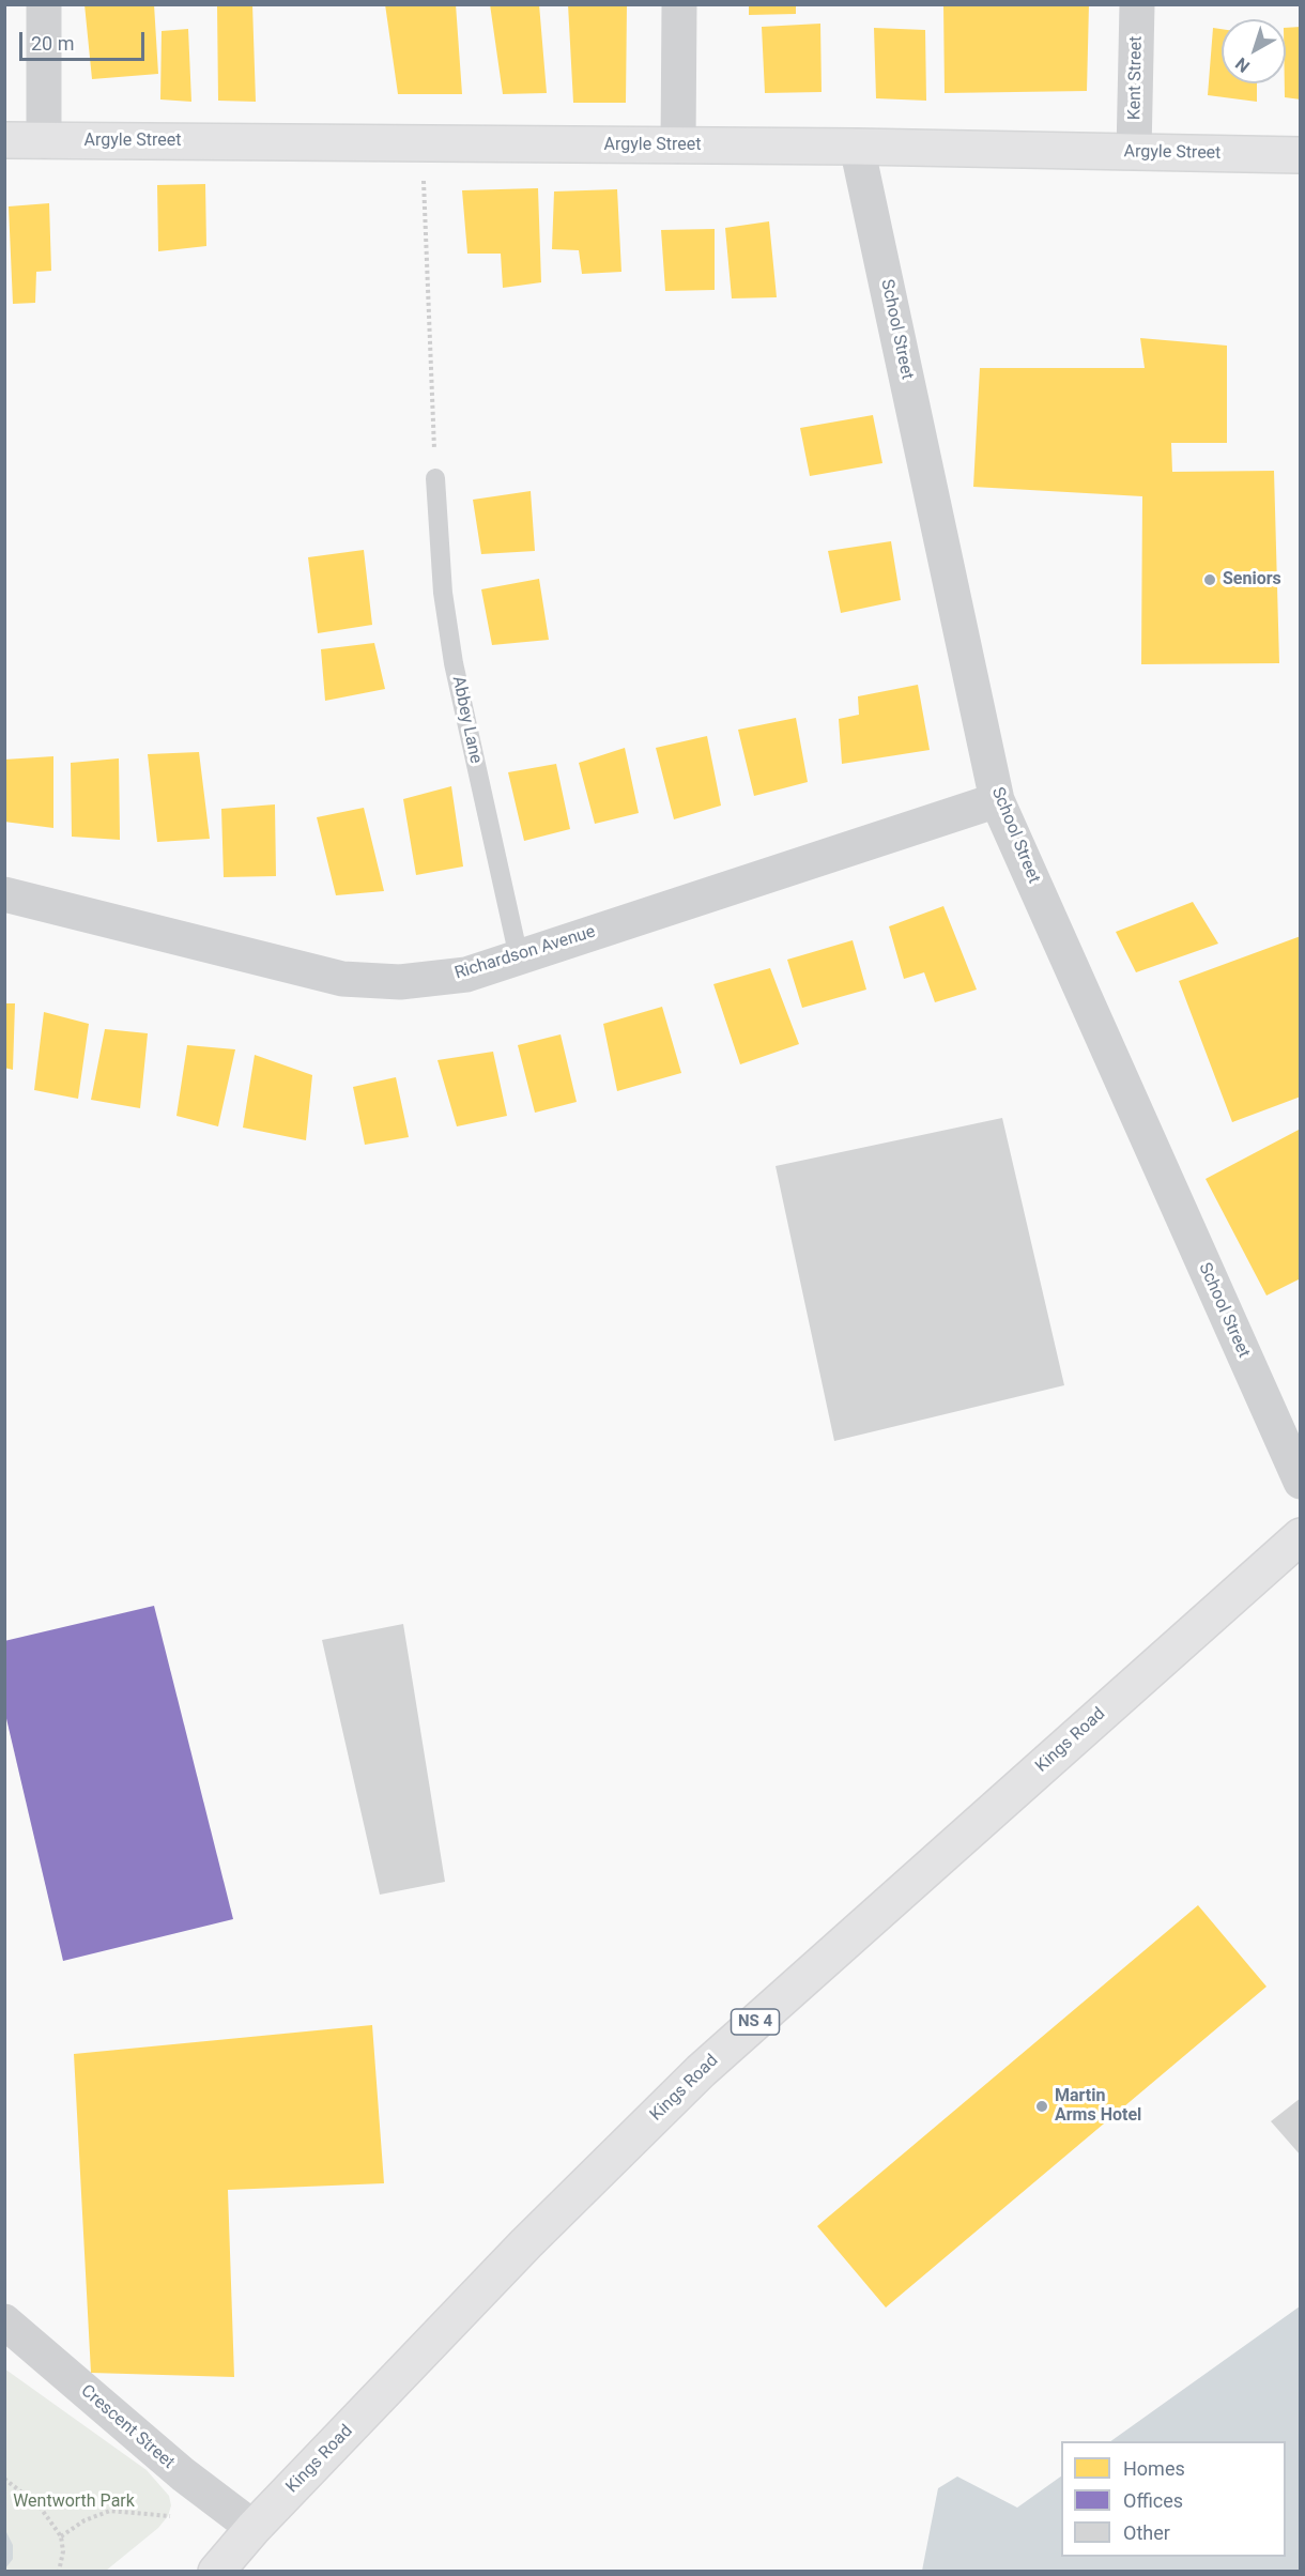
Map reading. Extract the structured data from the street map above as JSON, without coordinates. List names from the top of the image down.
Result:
{
  "streets": {
    "main road": ["Argyle Street", "Kings Road", "NS 4"],
    "street": [
      "Kent Street",
      "School Street",
      "Richardson Avenue",
      "Crescent Street"
    ],
    "lane": ["Abbey Lane"]
  },
  "crossings": [
    ["Kent Street", "Argyle Street"],
    ["Argyle Street", "School Street"],
    ["School Street", "Richardson Avenue"],
    ["Abbey Lane", "Richardson Avenue"],
    ["Kings Road", "Crescent Street"]
  ],
  "parks": ["Wentworth Park"],
  "places": ["Seniors", "Martin Arms Hotel"],
  "legend": ["Homes", "Offices", "Other"],
  "scale_bar": "20 m",
  "north": "bottom left"
}
